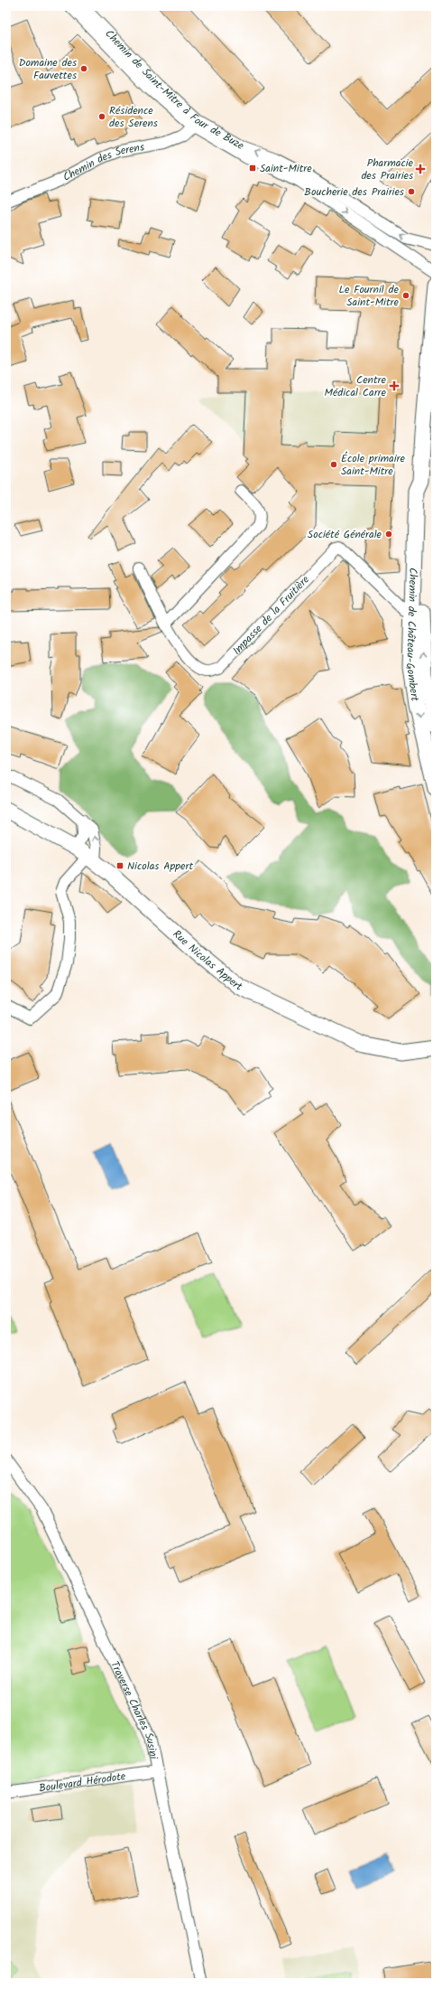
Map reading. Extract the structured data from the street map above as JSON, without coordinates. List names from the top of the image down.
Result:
{
  "streets": {
    "street": [
      "Chemin de Saint-Mitre à Four de Buze",
      "Chemin des Serens",
      "Impasse de la Fruitière",
      "Chemin de Château-Gombert",
      "Rue Nicolas Appert",
      "Traverse Charles Susini",
      "Boulevard Hérodote"
    ]
  },
  "crossings": [
    ["Chemin de Saint-Mitre à Four de Buze", "Chemin des Serens"],
    ["Impasse de la Fruitière", "Chemin de Château-Gombert"],
    ["Traverse Charles Susini", "Boulevard Hérodote"]
  ],
  "places": {
    "other": [
      "Domaine des Fauvettes",
      "Résidence des Serens",
      "Boucherie des Prairies",
      "Le Fournil de Saint-Mitre",
      "École primaire Saint-Mitre",
      "Société Générale"
    ],
    "transit": ["Saint-Mitre", "Nicolas Appert"],
    "health": ["Pharmacie des Prairies", "Centre Médical Carre"]
  }
}
